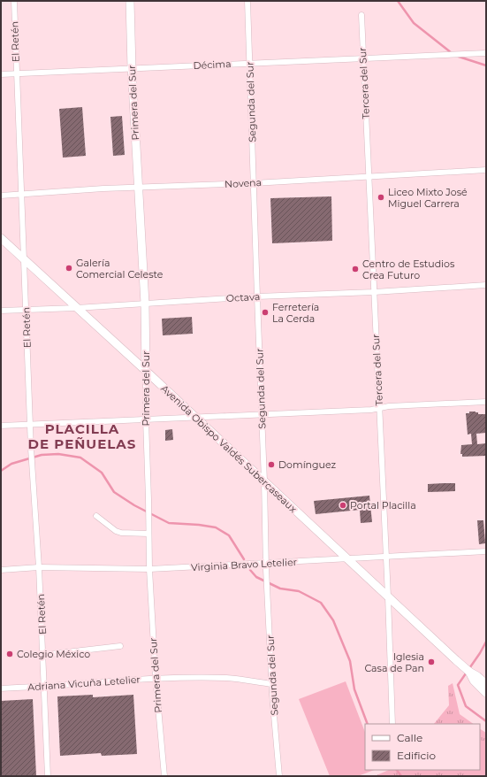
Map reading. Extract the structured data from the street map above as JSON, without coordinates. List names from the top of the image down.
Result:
{
  "streets": {
    "main road": ["Primera del Sur", "Avenida Obispo Valdés Subercaseaux"],
    "street": [
      "El Retén",
      "Décima",
      "Tercera del Sur",
      "Segunda del Sur",
      "Novena",
      "Octava",
      "Virginia Bravo Letelier",
      "Adriana Vicuña Letelier"
    ]
  },
  "crossings": [
    ["El Retén", "Décima"],
    ["El Retén", "Novena"],
    ["El Retén", "Octava"],
    ["El Retén", "Avenida Obispo Valdés Subercaseaux"],
    ["El Retén", "Virginia Bravo Letelier"],
    ["El Retén", "Adriana Vicuña Letelier"],
    ["Décima", "Tercera del Sur"],
    ["Décima", "Segunda del Sur"],
    ["Décima", "Primera del Sur"],
    ["Tercera del Sur", "Novena"],
    ["Tercera del Sur", "Octava"],
    ["Tercera del Sur", "Avenida Obispo Valdés Subercaseaux"],
    ["Tercera del Sur", "Virginia Bravo Letelier"],
    ["Segunda del Sur", "Novena"],
    ["Segunda del Sur", "Octava"],
    ["Segunda del Sur", "Avenida Obispo Valdés Subercaseaux"],
    ["Segunda del Sur", "Virginia Bravo Letelier"],
    ["Segunda del Sur", "Adriana Vicuña Letelier"],
    ["Primera del Sur", "Novena"],
    ["Primera del Sur", "Octava"],
    ["Primera del Sur", "Avenida Obispo Valdés Subercaseaux"],
    ["Primera del Sur", "Virginia Bravo Letelier"],
    ["Primera del Sur", "Adriana Vicuña Letelier"],
    ["Octava", "Avenida Obispo Valdés Subercaseaux"],
    ["Avenida Obispo Valdés Subercaseaux", "Virginia Bravo Letelier"]
  ],
  "districts": ["PLACILLA DE PEÑUELAS"],
  "places": [
    "Liceo Mixto José Miguel Carrera",
    "Galería Comercial Celeste",
    "Centro de Estudios Crea Futuro",
    "Ferretería La Cerda",
    "Domínguez",
    "Portal Placilla",
    "Colegio México",
    "Iglesia Casa de Pan"
  ],
  "legend": ["Calle", "Edificio"]
}
